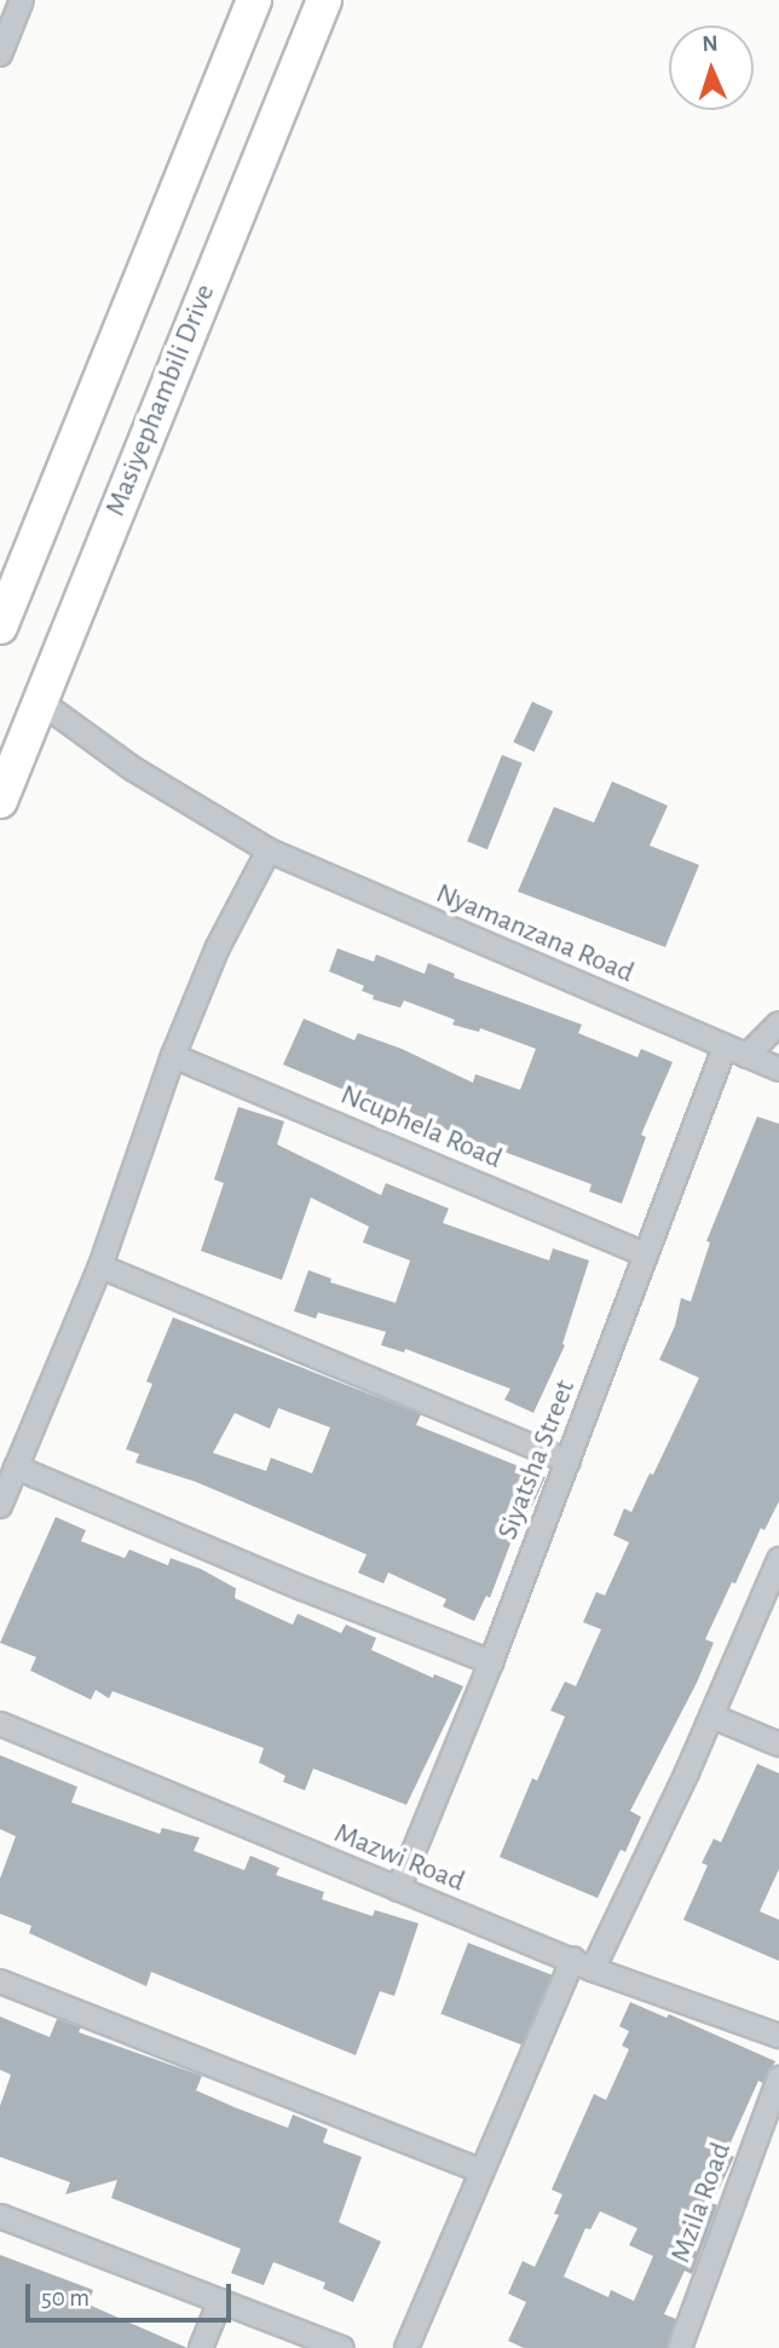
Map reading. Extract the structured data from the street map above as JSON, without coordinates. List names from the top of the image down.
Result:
{
  "streets": {
    "main road": ["Masiyephambili Drive"],
    "street": [
      "Nyamanzana Road",
      "Ncuphela Road",
      "Siyatsha Street",
      "Mazwi Road",
      "Mzila Road"
    ]
  },
  "crossings": [
    ["Masiyephambili Drive", "Nyamanzana Road"],
    ["Nyamanzana Road", "Siyatsha Street"],
    ["Ncuphela Road", "Siyatsha Street"],
    ["Siyatsha Street", "Mazwi Road"]
  ],
  "scale_bar": "50 m",
  "north": "top"
}
